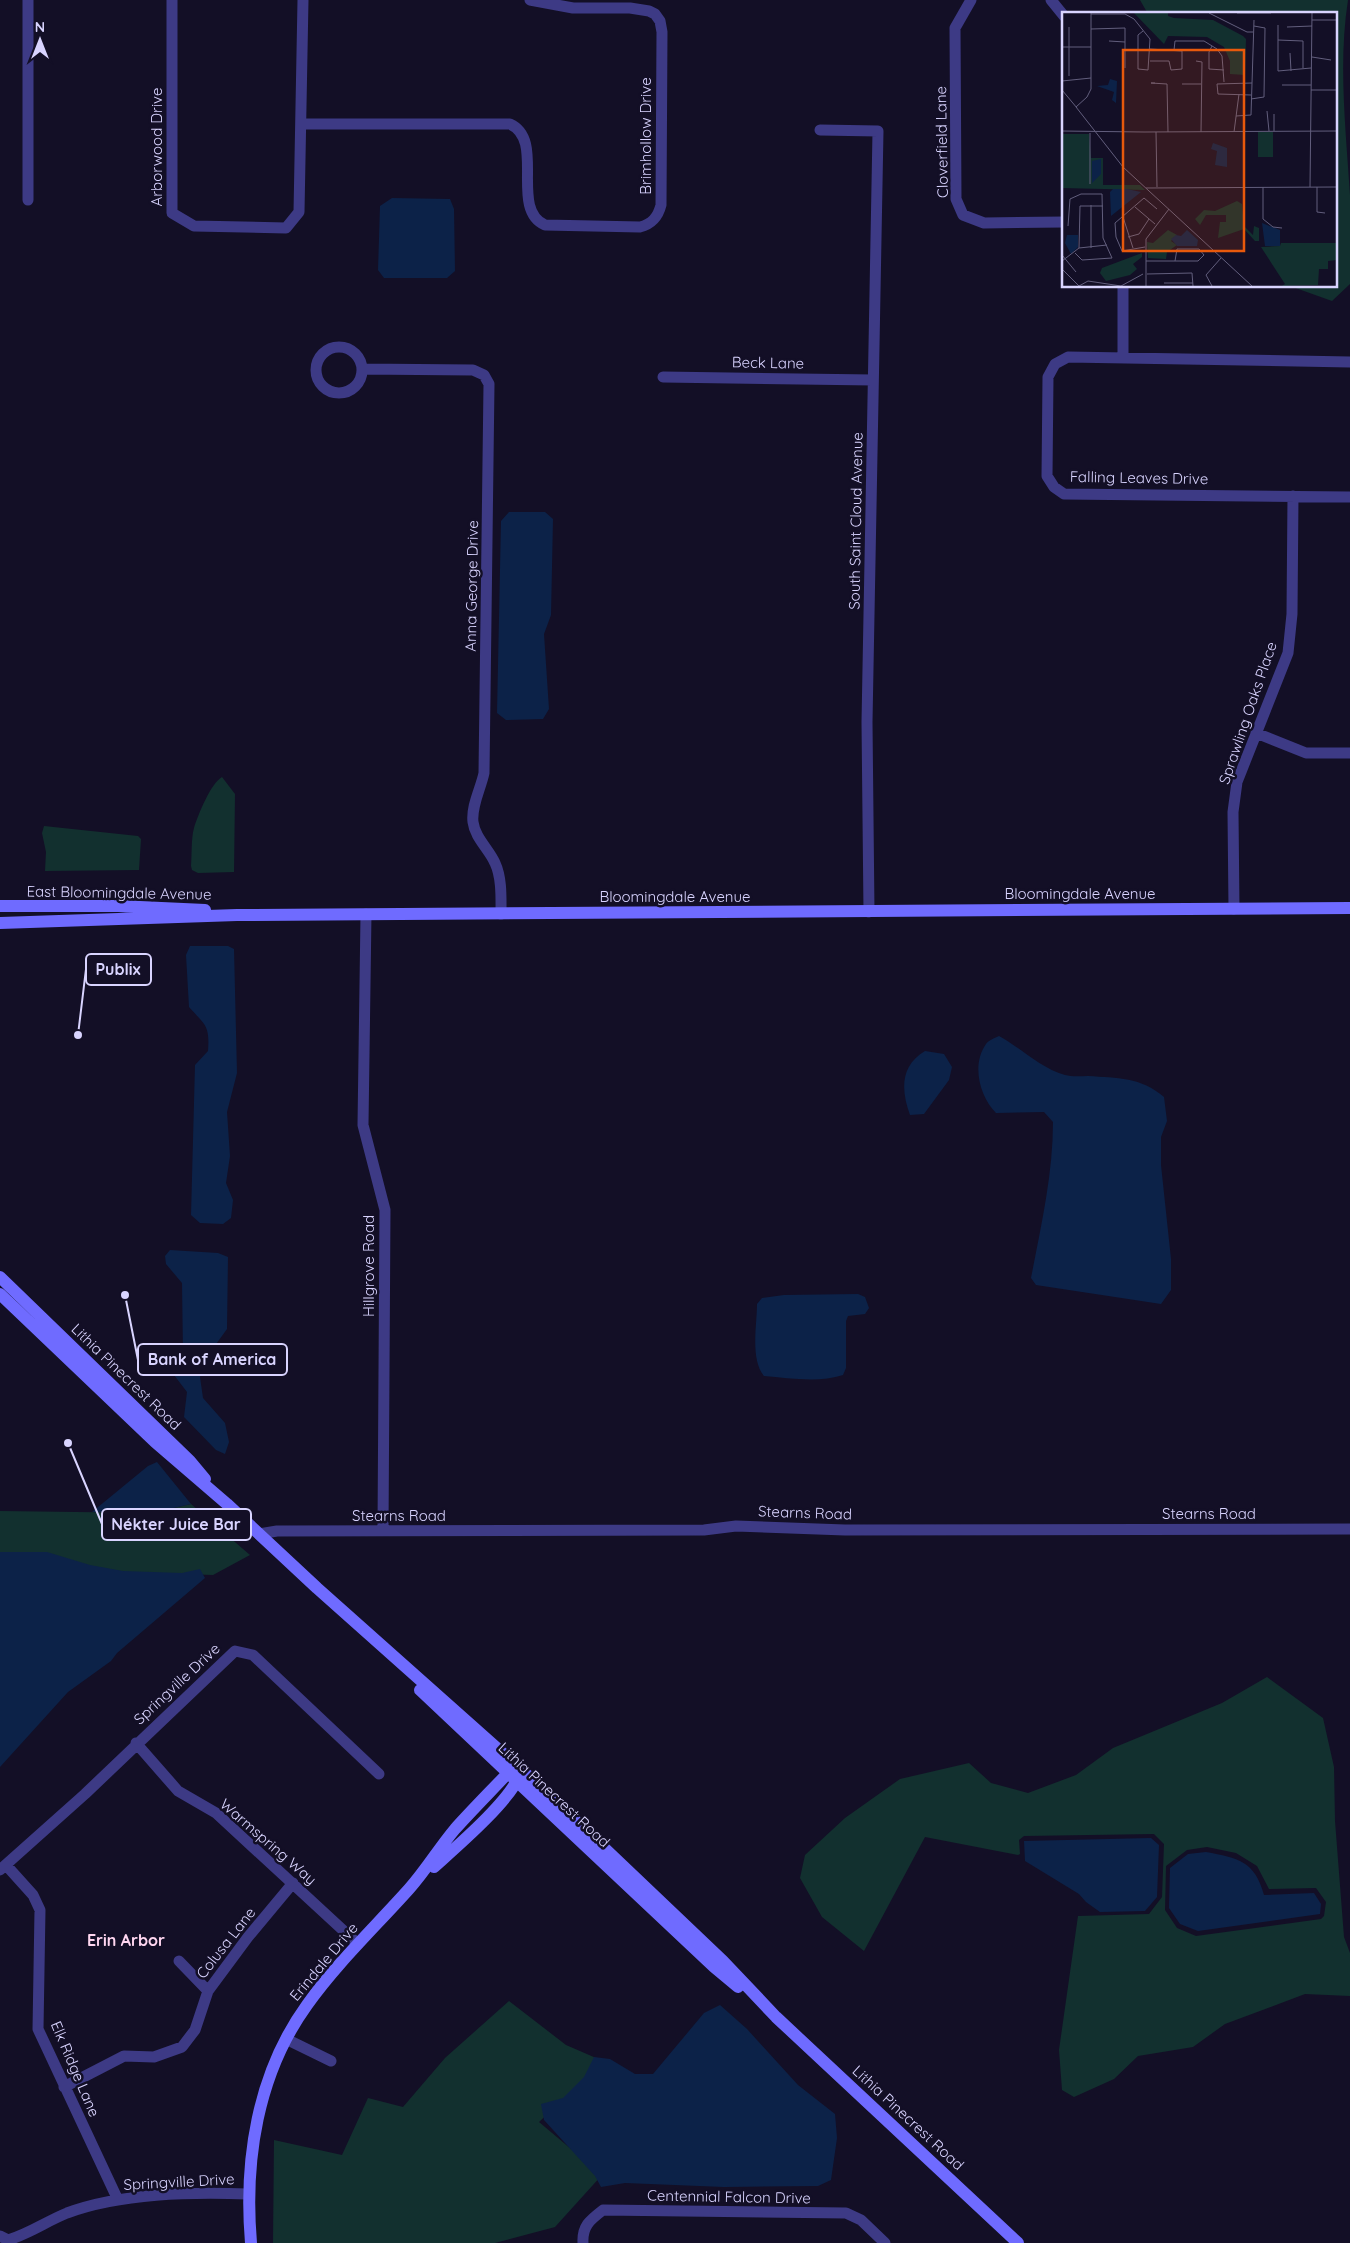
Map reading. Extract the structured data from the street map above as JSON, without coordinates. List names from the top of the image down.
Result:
{
  "streets": {
    "main road": [
      "East Bloomingdale Avenue",
      "Bloomingdale Avenue",
      "Lithia Pinecrest Road",
      "Erindale Drive"
    ],
    "street": [
      "Brimhollow Drive",
      "Cloverfield Lane",
      "Arborwood Drive",
      "Beck Lane",
      "Falling Leaves Drive",
      "South Saint Cloud Avenue",
      "Anna George Drive",
      "Sprawling Oaks Place",
      "Hillgrove Road",
      "Stearns Road",
      "Springville Drive",
      "Warmspring Way",
      "Colusa Lane",
      "Elk Ridge Lane",
      "Centennial Falcon Drive"
    ]
  },
  "crossings": [
    ["Brimhollow Drive", "Arborwood Drive"],
    ["Beck Lane", "South Saint Cloud Avenue"],
    ["Falling Leaves Drive", "Sprawling Oaks Place"],
    ["South Saint Cloud Avenue", "Bloomingdale Avenue"],
    ["Anna George Drive", "Bloomingdale Avenue"],
    ["Sprawling Oaks Place", "Bloomingdale Avenue"],
    ["East Bloomingdale Avenue", "Bloomingdale Avenue"],
    ["Bloomingdale Avenue", "Hillgrove Road"],
    ["Hillgrove Road", "Stearns Road"],
    ["Lithia Pinecrest Road", "Stearns Road"],
    ["Lithia Pinecrest Road", "Erindale Drive"],
    ["Springville Drive", "Warmspring Way"],
    ["Springville Drive", "Erindale Drive"],
    ["Springville Drive", "Elk Ridge Lane"],
    ["Warmspring Way", "Colusa Lane"],
    ["Warmspring Way", "Erindale Drive"],
    ["Colusa Lane", "Elk Ridge Lane"]
  ],
  "districts": ["Erin Arbor"],
  "places": ["Publix", "Bank of America", "Nékter Juice Bar"],
  "north": "top"
}
